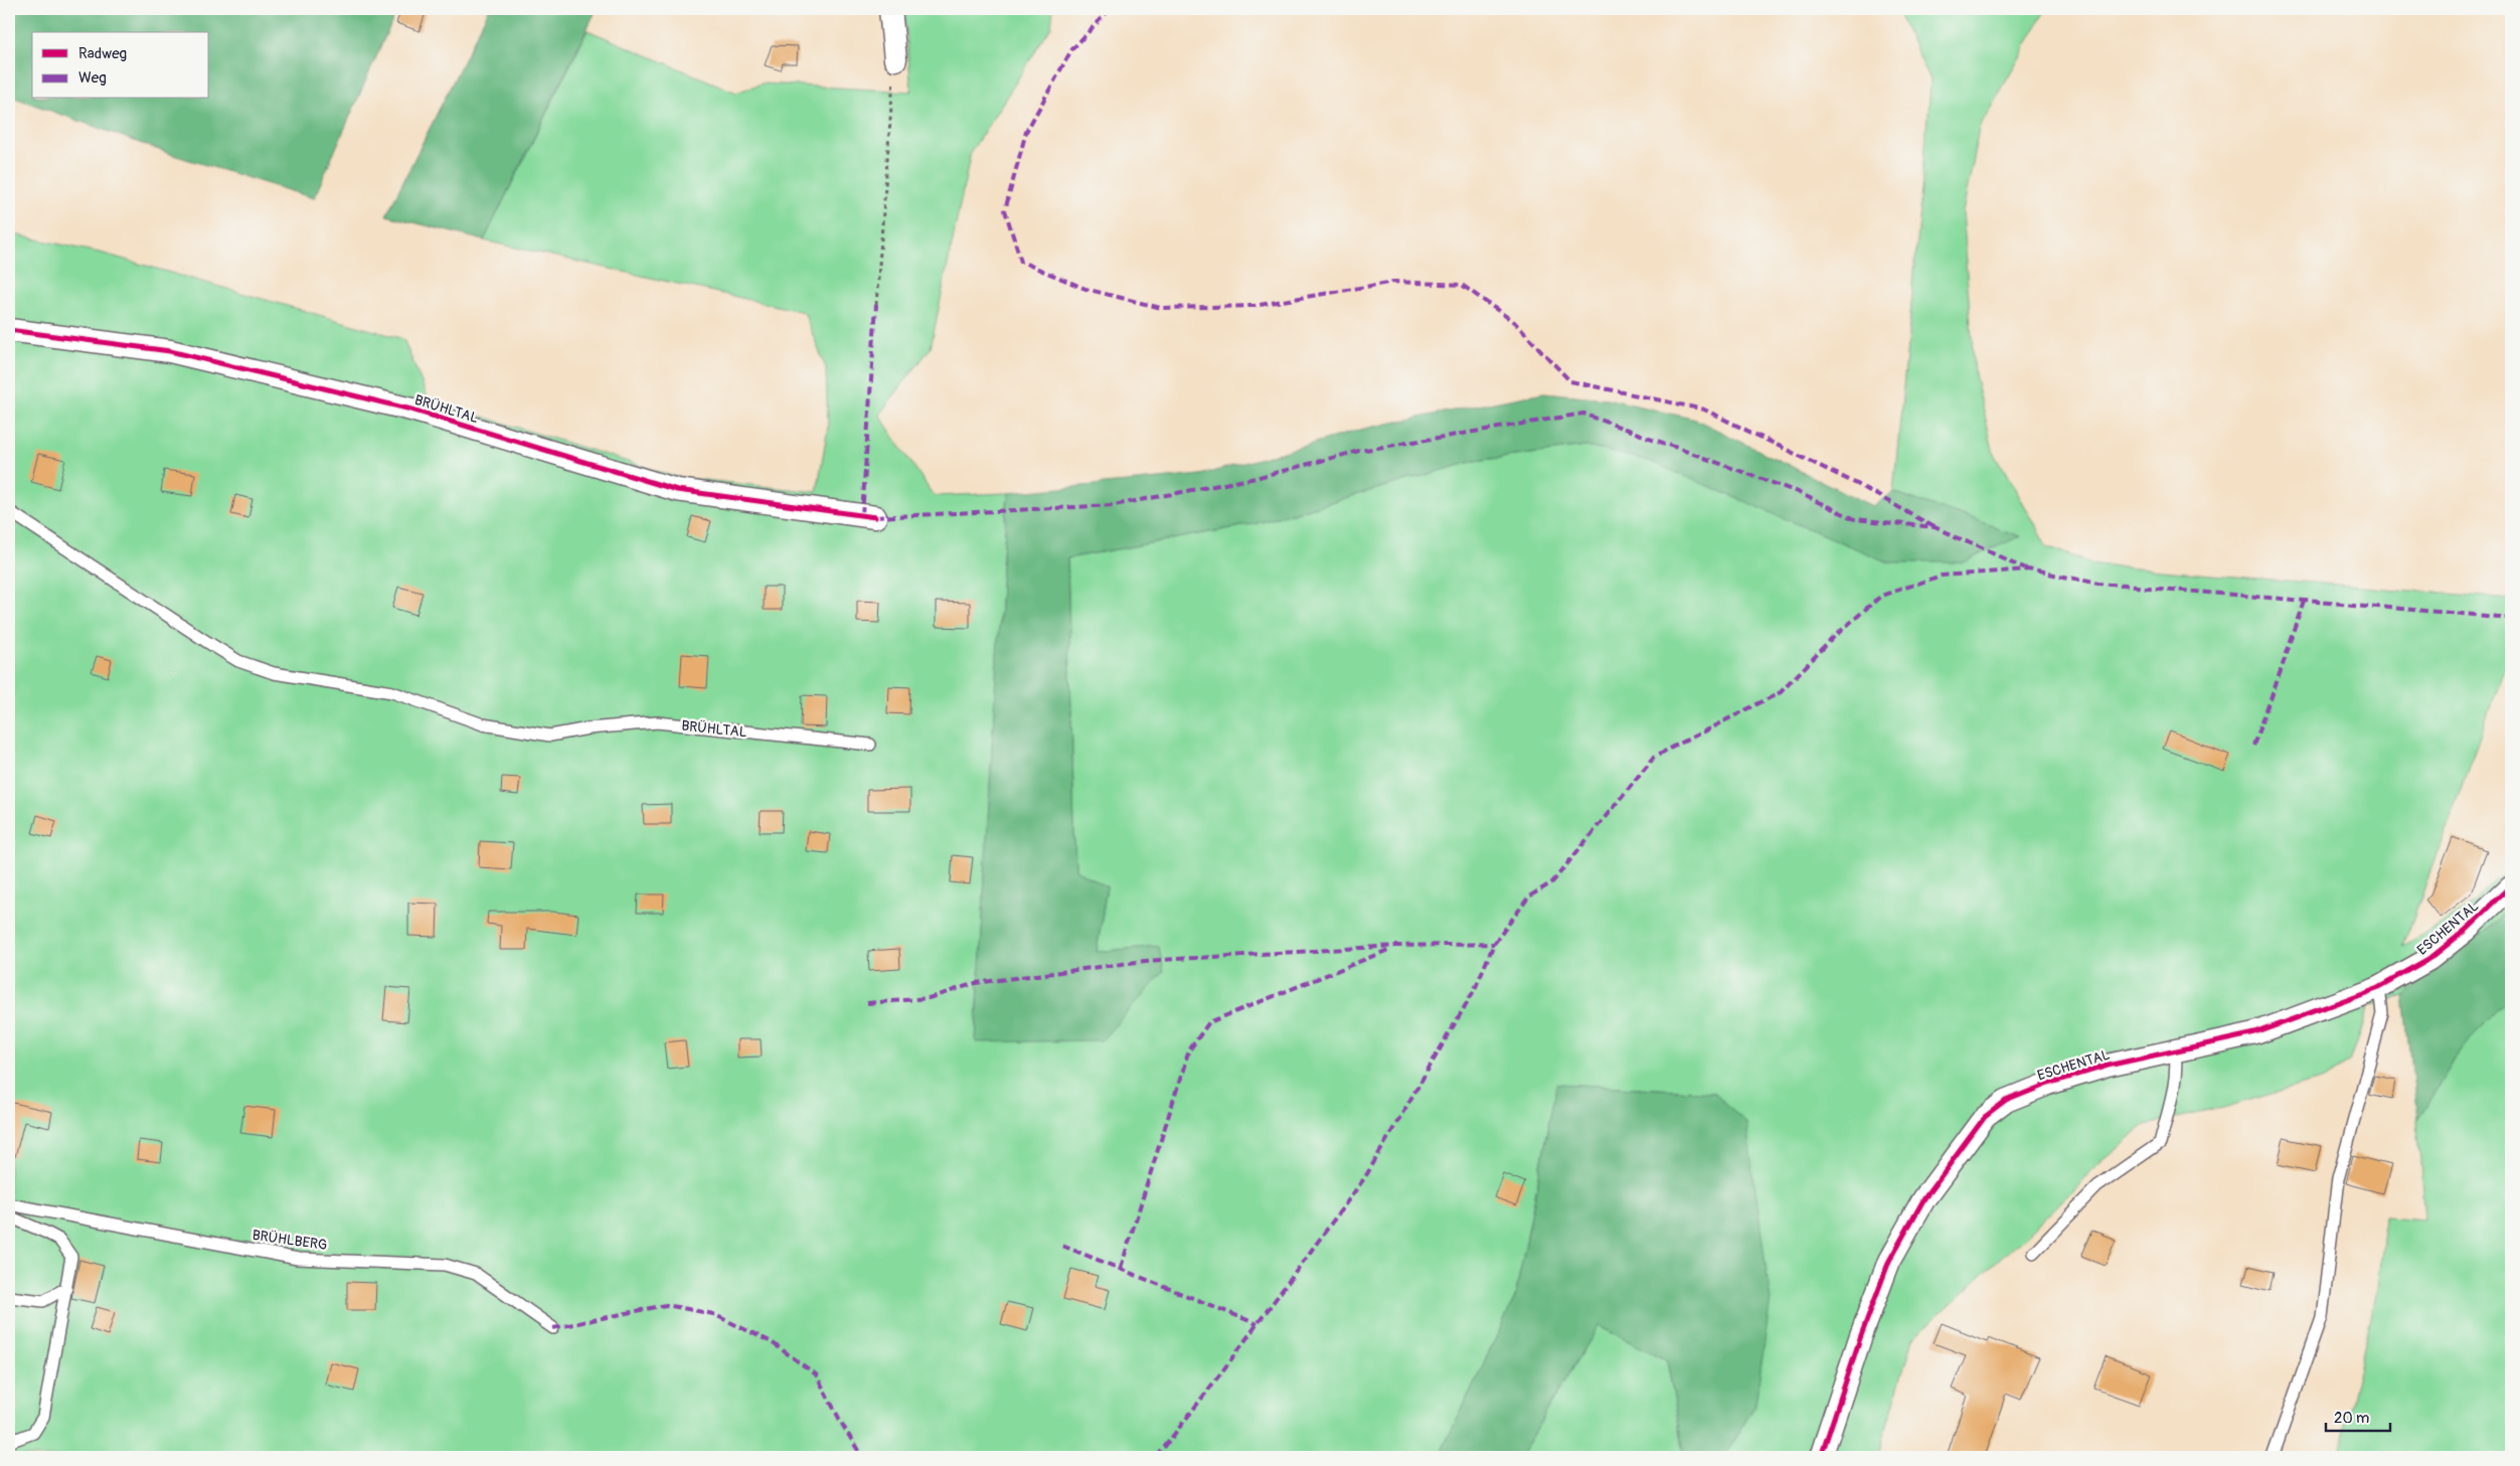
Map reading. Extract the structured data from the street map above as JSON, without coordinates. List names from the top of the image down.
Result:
{
  "streets": {
    "street": ["BRÜHLTAL", "ESCHENTAL"],
    "lane": ["BRÜHLBERG"]
  },
  "legend": ["Radweg", "Weg"],
  "scale_bar": "20 m"
}
